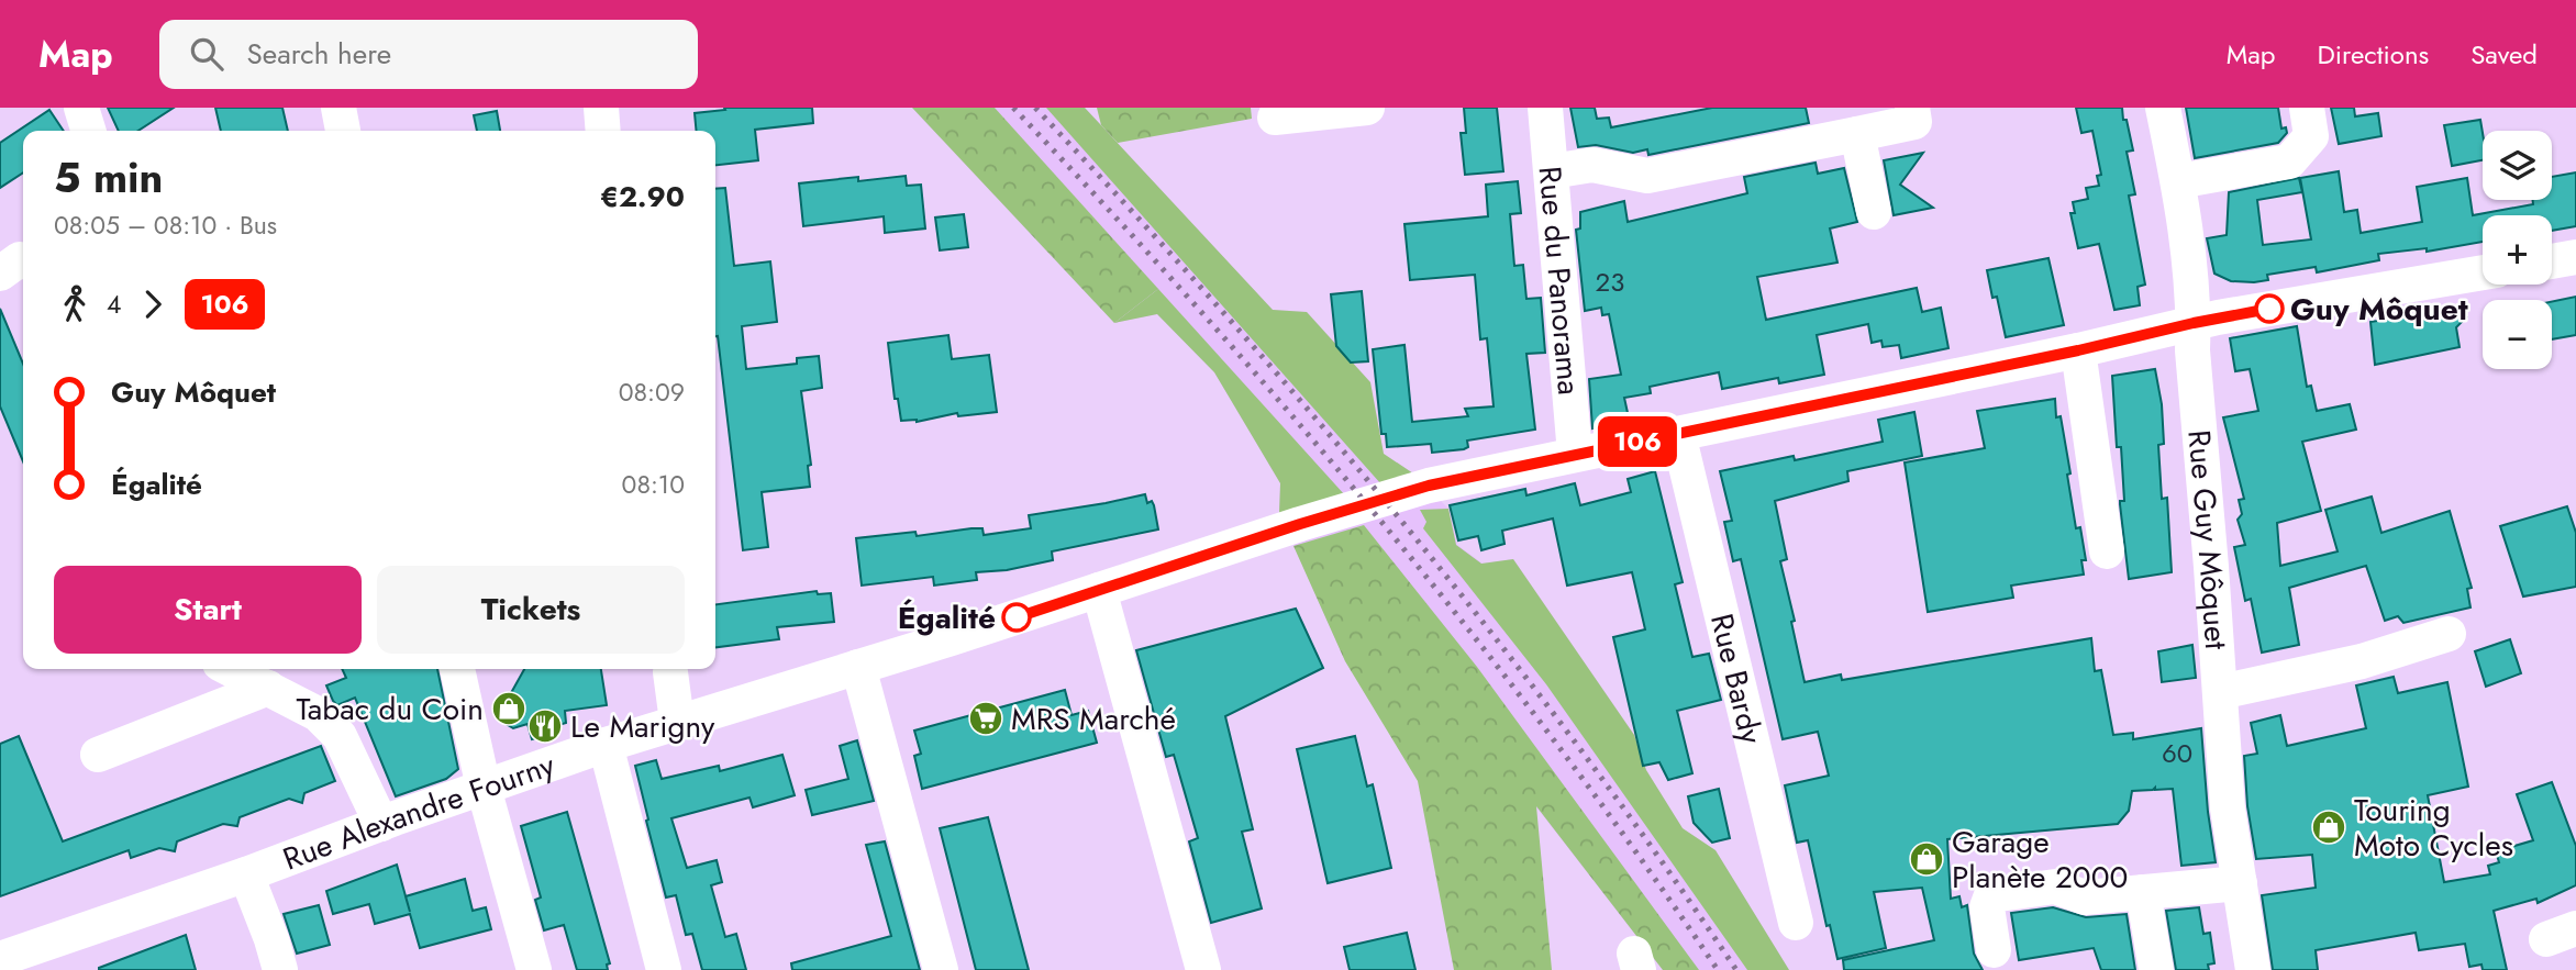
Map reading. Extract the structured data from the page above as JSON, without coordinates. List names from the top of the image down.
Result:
{
  "streets": {
    "street": [
      "Rue du Panorama",
      "Rue Guy Môquet",
      "Rue Bardy",
      "Rue Alexandre Fourny"
    ]
  },
  "crossings": [
    ["Rue du Panorama", "Rue Alexandre Fourny"],
    ["Rue Guy Môquet", "Rue Alexandre Fourny"],
    ["Rue Bardy", "Rue Alexandre Fourny"]
  ],
  "places": {
    "other": ["Guy Môquet", "Égalité"],
    "shop": ["Tabac du Coin", "Touring Moto Cycles", "Garage Planète 2000"],
    "supermarket": ["MRS Marché"],
    "restaurant": ["Le Marigny"]
  },
  "lines": ["bus line 106"],
  "house_numbers": ["23", "60"],
  "page": {
    "header": "Map",
    "search": "Search here",
    "nav": ["Map", "Directions", "Saved"],
    "on_map": "106",
    "map_buttons": ["+", "−"],
    "heading": ["5 min", "08:05 – 08:10 · Bus", "€2.90"],
    "legs": ["4", "106"],
    "list": [
      {
        "name": "Guy Môquet",
        "value": "08:09"
      },
      {
        "name": "Égalité",
        "value": "08:10"
      }
    ],
    "buttons": ["Start", "Tickets"]
  }
}
